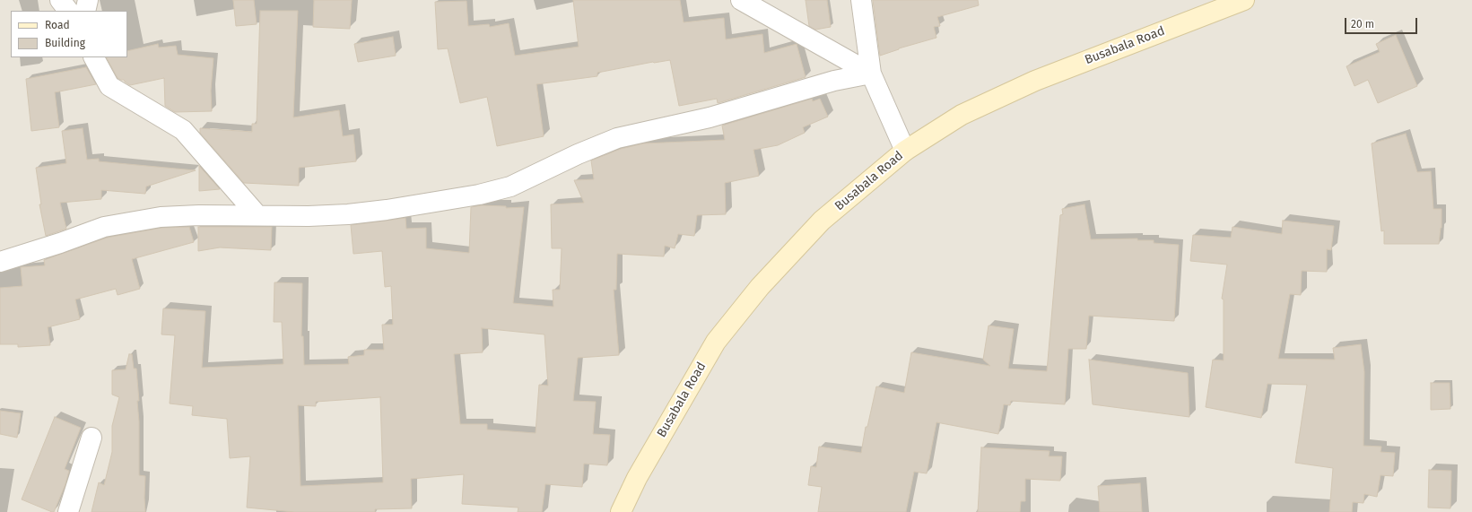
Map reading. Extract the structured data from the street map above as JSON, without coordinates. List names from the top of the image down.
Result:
{
  "streets": {
    "street": ["Busabala Road"]
  },
  "legend": ["Road", "Building"],
  "scale_bar": "20 m"
}
